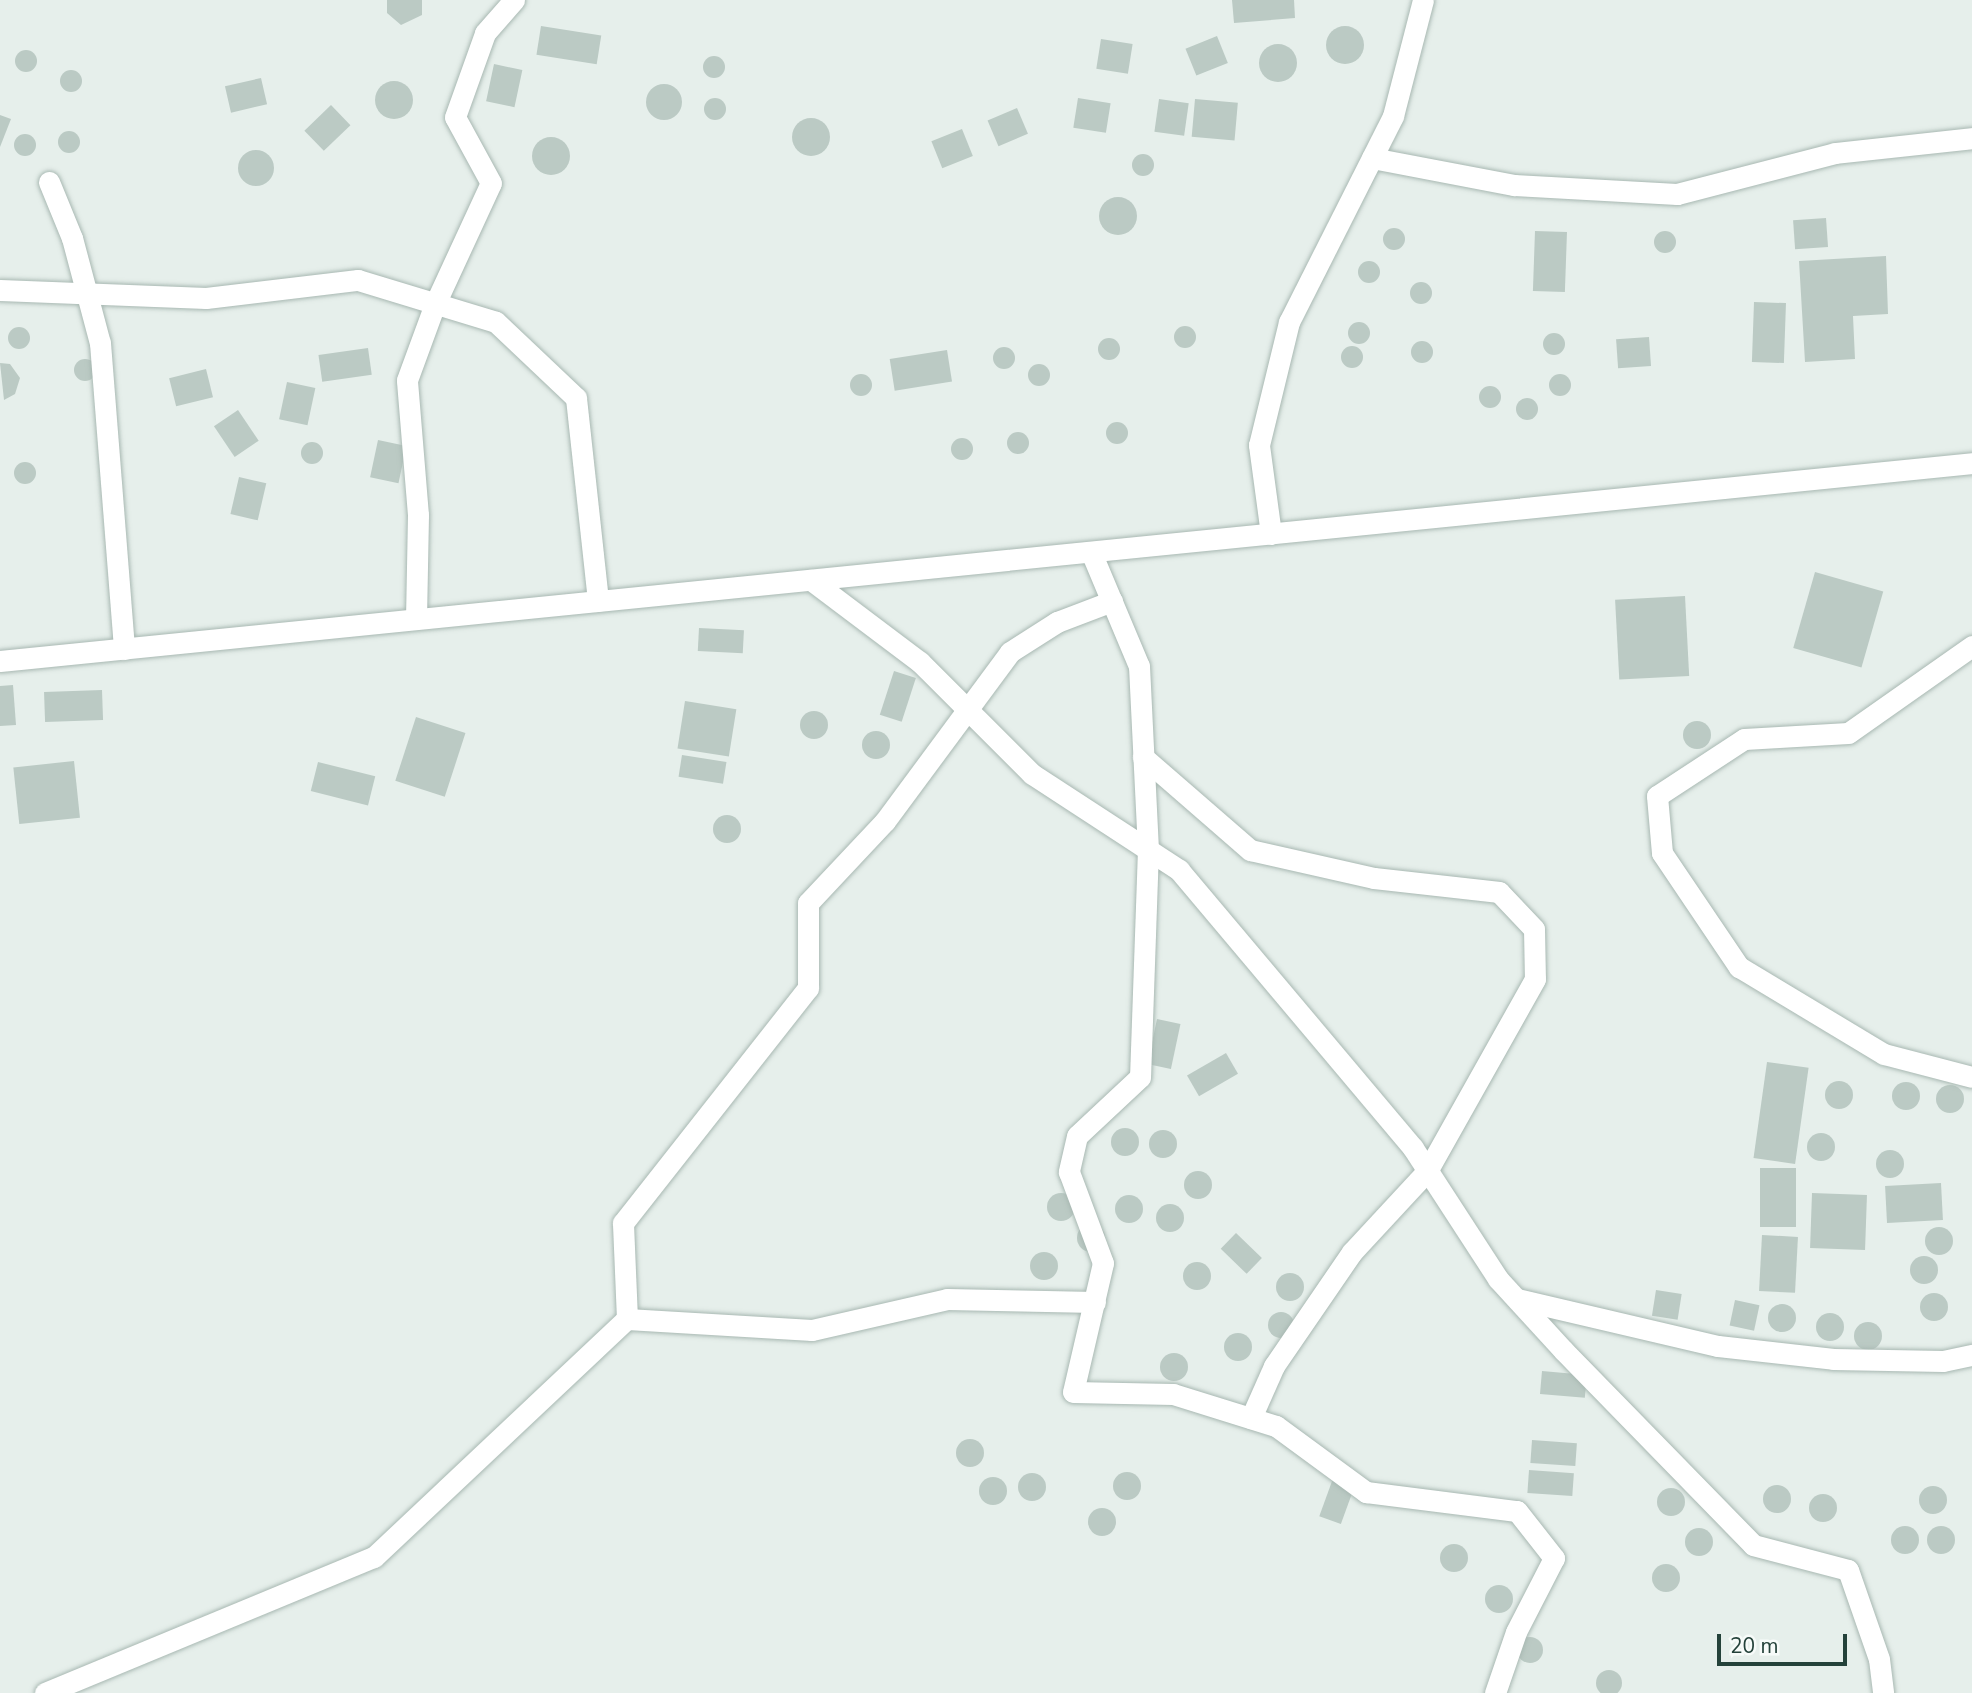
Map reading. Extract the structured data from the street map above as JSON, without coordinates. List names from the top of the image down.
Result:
{
  "scale_bar": "20 m"
}
